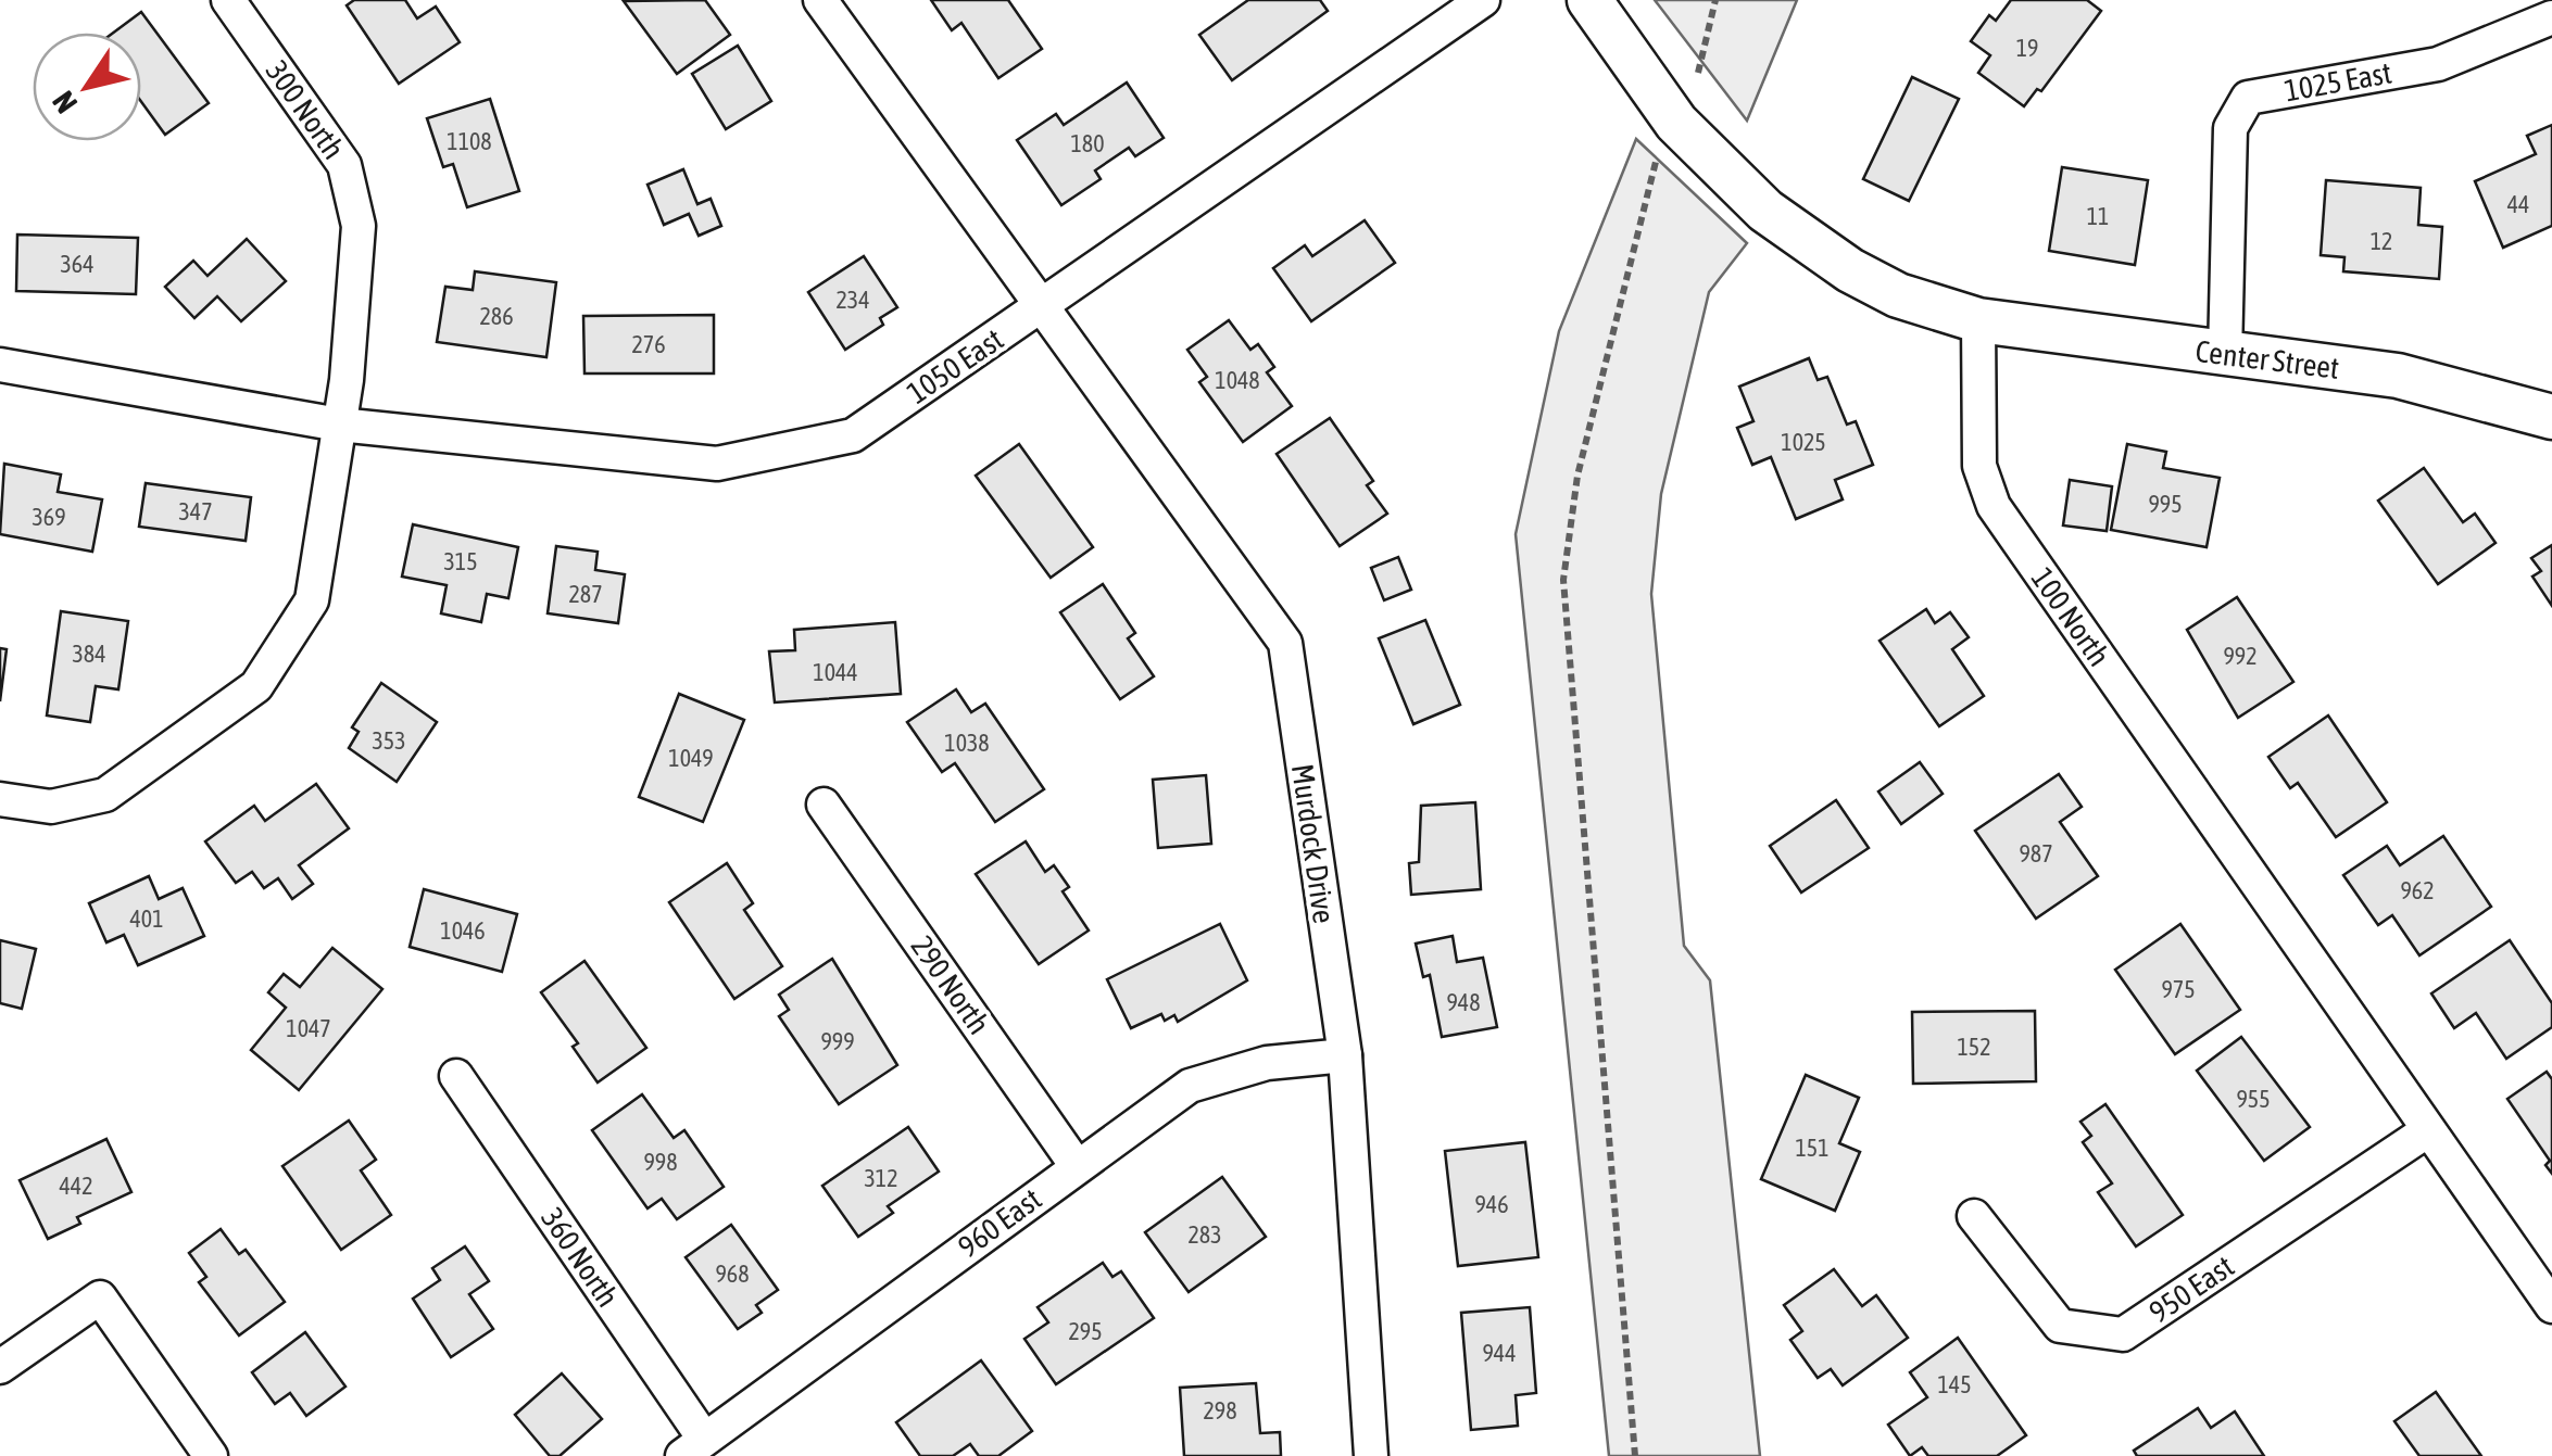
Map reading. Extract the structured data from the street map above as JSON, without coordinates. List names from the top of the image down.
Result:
{
  "streets": {
    "street": [
      "1025 East",
      "300 North",
      "Center Street",
      "1050 East",
      "100 North",
      "Murdock Drive",
      "290 North",
      "960 East",
      "360 North",
      "950 East"
    ]
  },
  "crossings": [
    ["1025 East", "Center Street"],
    ["300 North", "1050 East"],
    ["Center Street", "100 North"],
    ["1050 East", "Murdock Drive"],
    ["100 North", "950 East"],
    ["Murdock Drive", "960 East"],
    ["290 North", "960 East"],
    ["960 East", "360 North"]
  ],
  "house_numbers": [
    "19",
    "1108",
    "180",
    "44",
    "11",
    "12",
    "364",
    "234",
    "286",
    "276",
    "1048",
    "1025",
    "995",
    "347",
    "369",
    "315",
    "287",
    "384",
    "992",
    "1044",
    "353",
    "1038",
    "1049",
    "987",
    "962",
    "401",
    "1046",
    "975",
    "948",
    "1047",
    "999",
    "152",
    "955",
    "151",
    "998",
    "312",
    "442",
    "946",
    "283",
    "968",
    "295",
    "944",
    "145",
    "298"
  ],
  "north": "bottom left"
}
